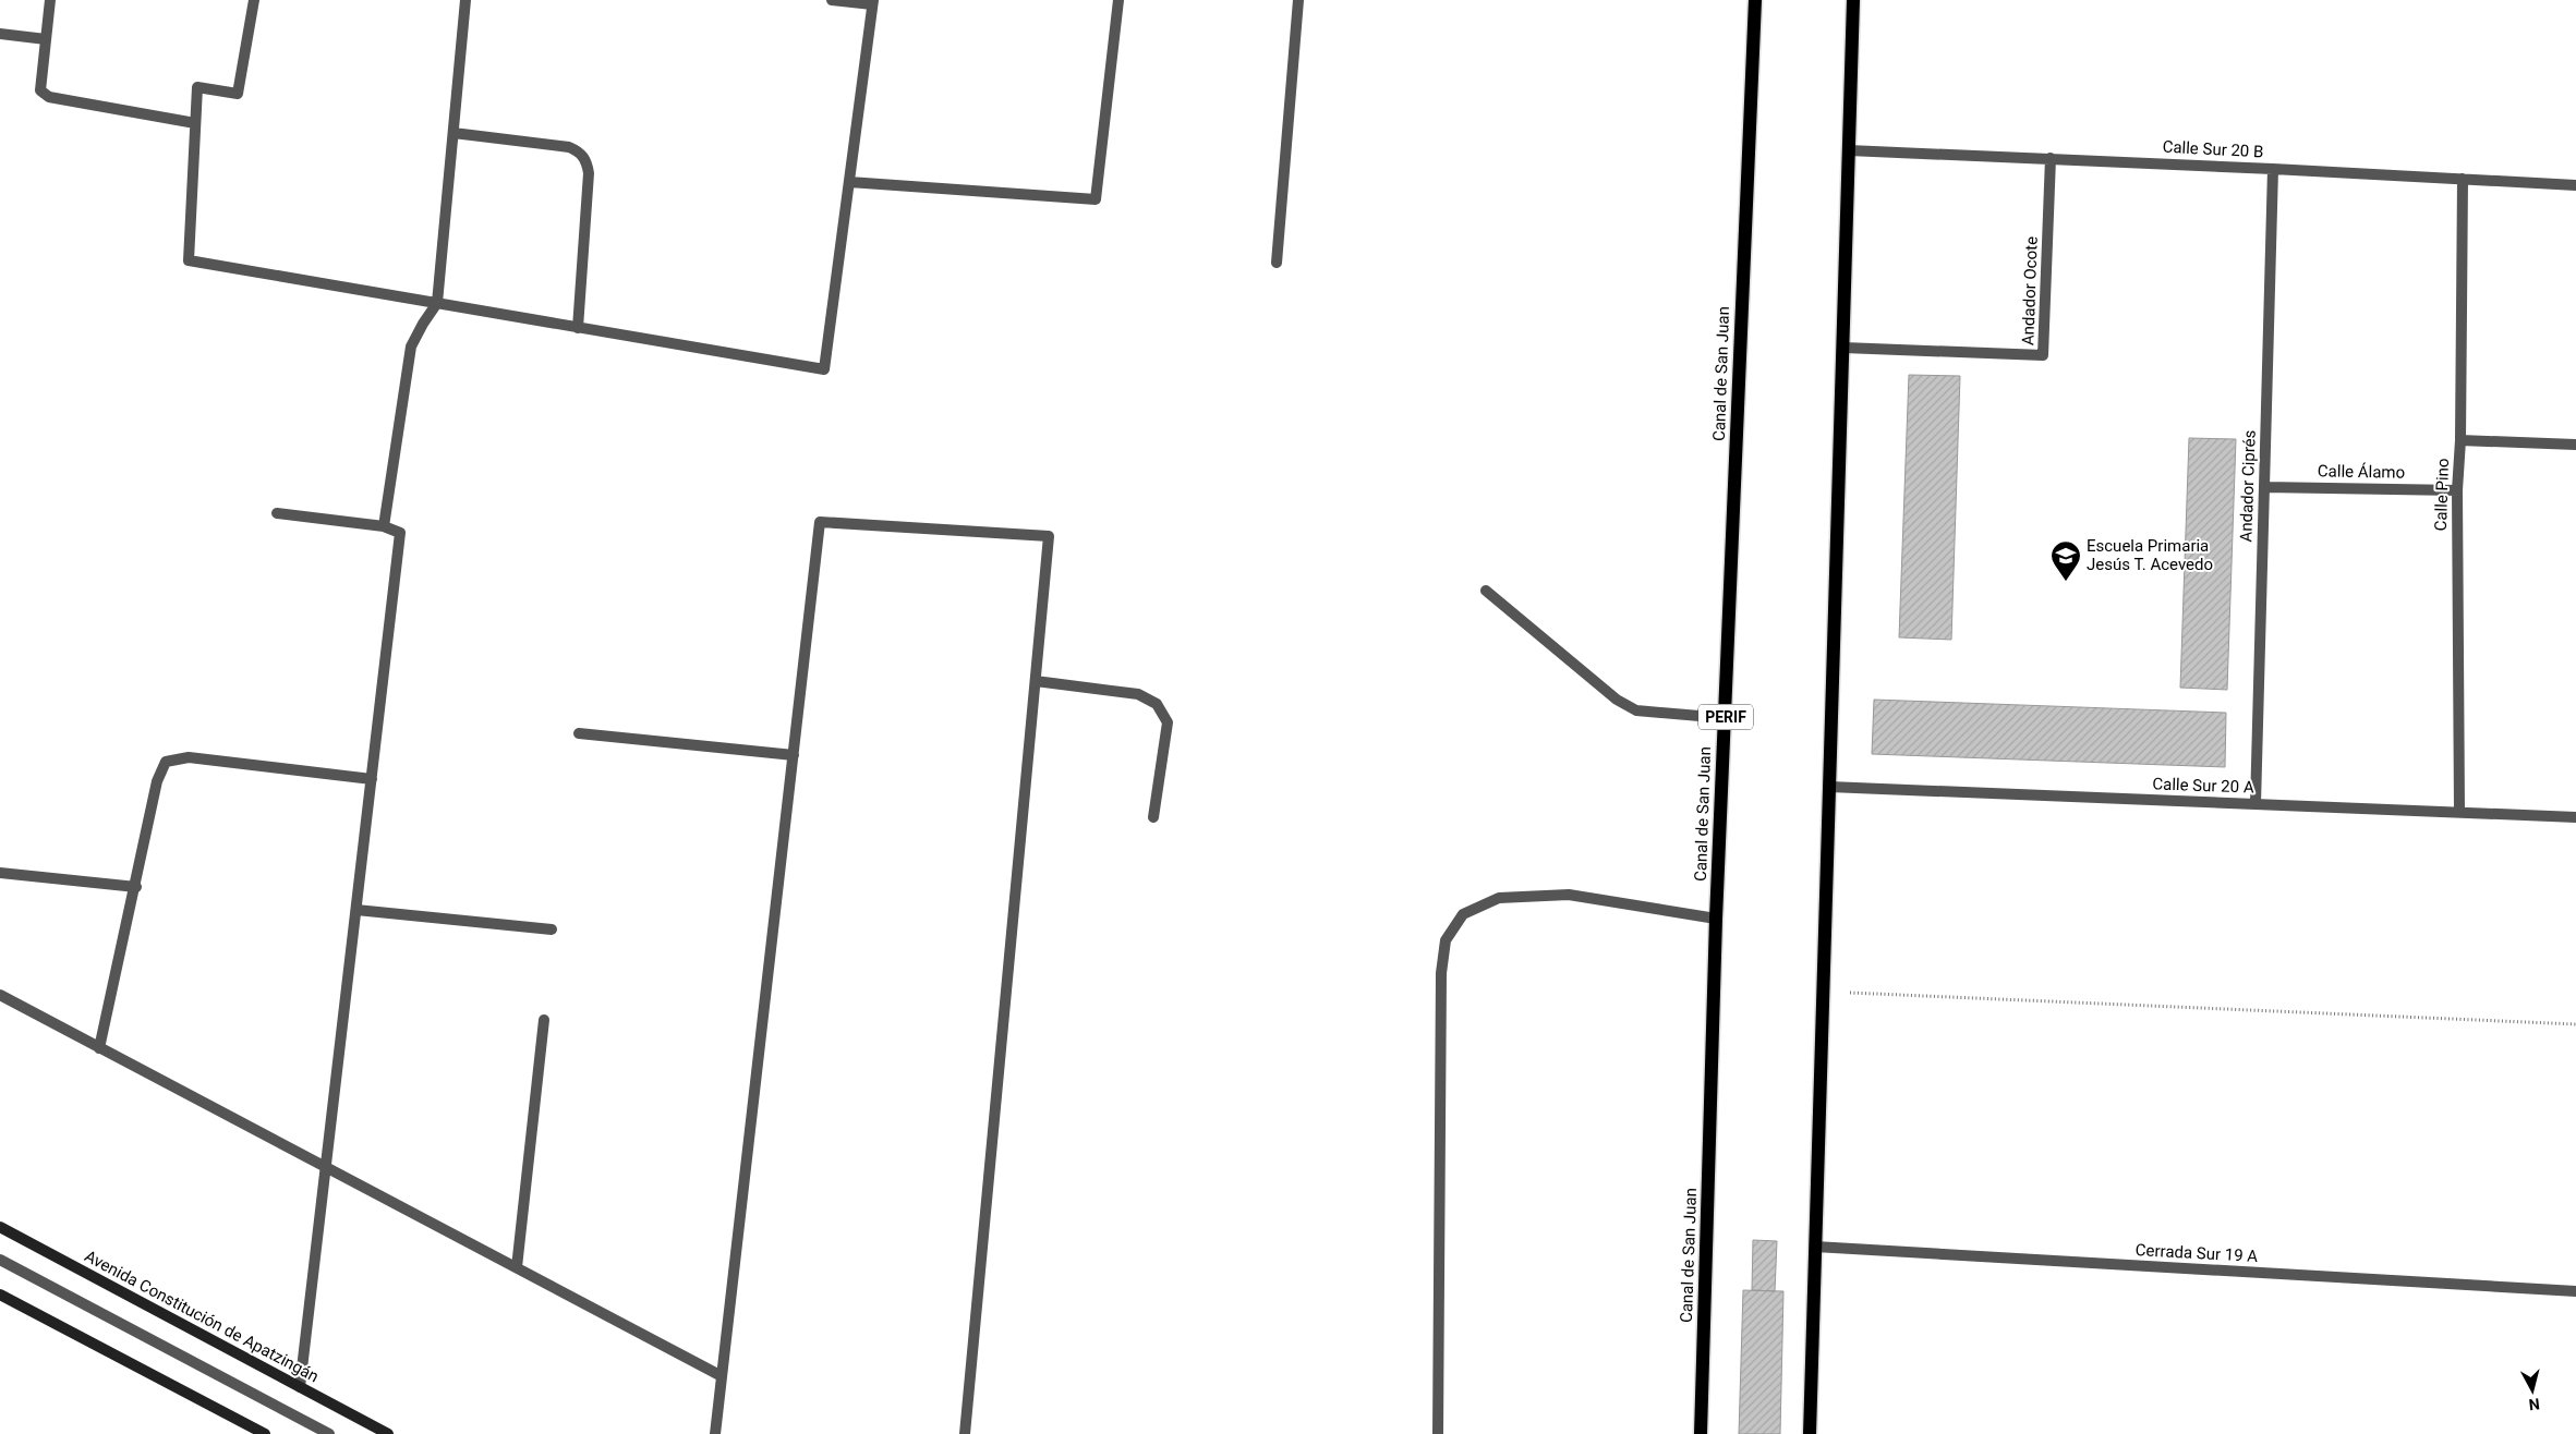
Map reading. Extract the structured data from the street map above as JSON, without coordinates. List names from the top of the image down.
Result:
{
  "streets": {
    "main road": ["Canal de San Juan", "PERIF"],
    "street": [
      "Calle Sur 20 B",
      "Andador Ocote",
      "Calle Álamo",
      "Andador Ciprés",
      "Calle Pino",
      "Calle Sur 20 A",
      "Cerrada Sur 19 A",
      "Avenida Constitución de Apatzingán"
    ]
  },
  "crossings": [
    ["Calle Sur 20 B", "Andador Ocote"],
    ["Calle Sur 20 B", "Andador Ciprés"],
    ["Calle Sur 20 B", "Calle Pino"],
    ["Calle Álamo", "Andador Ciprés"],
    ["Calle Álamo", "Calle Pino"],
    ["Andador Ciprés", "Calle Sur 20 A"],
    ["Calle Pino", "Calle Sur 20 A"]
  ],
  "places": {
    "school or university": ["Escuela Primaria Jesús T. Acevedo"]
  },
  "north": "bottom"
}
